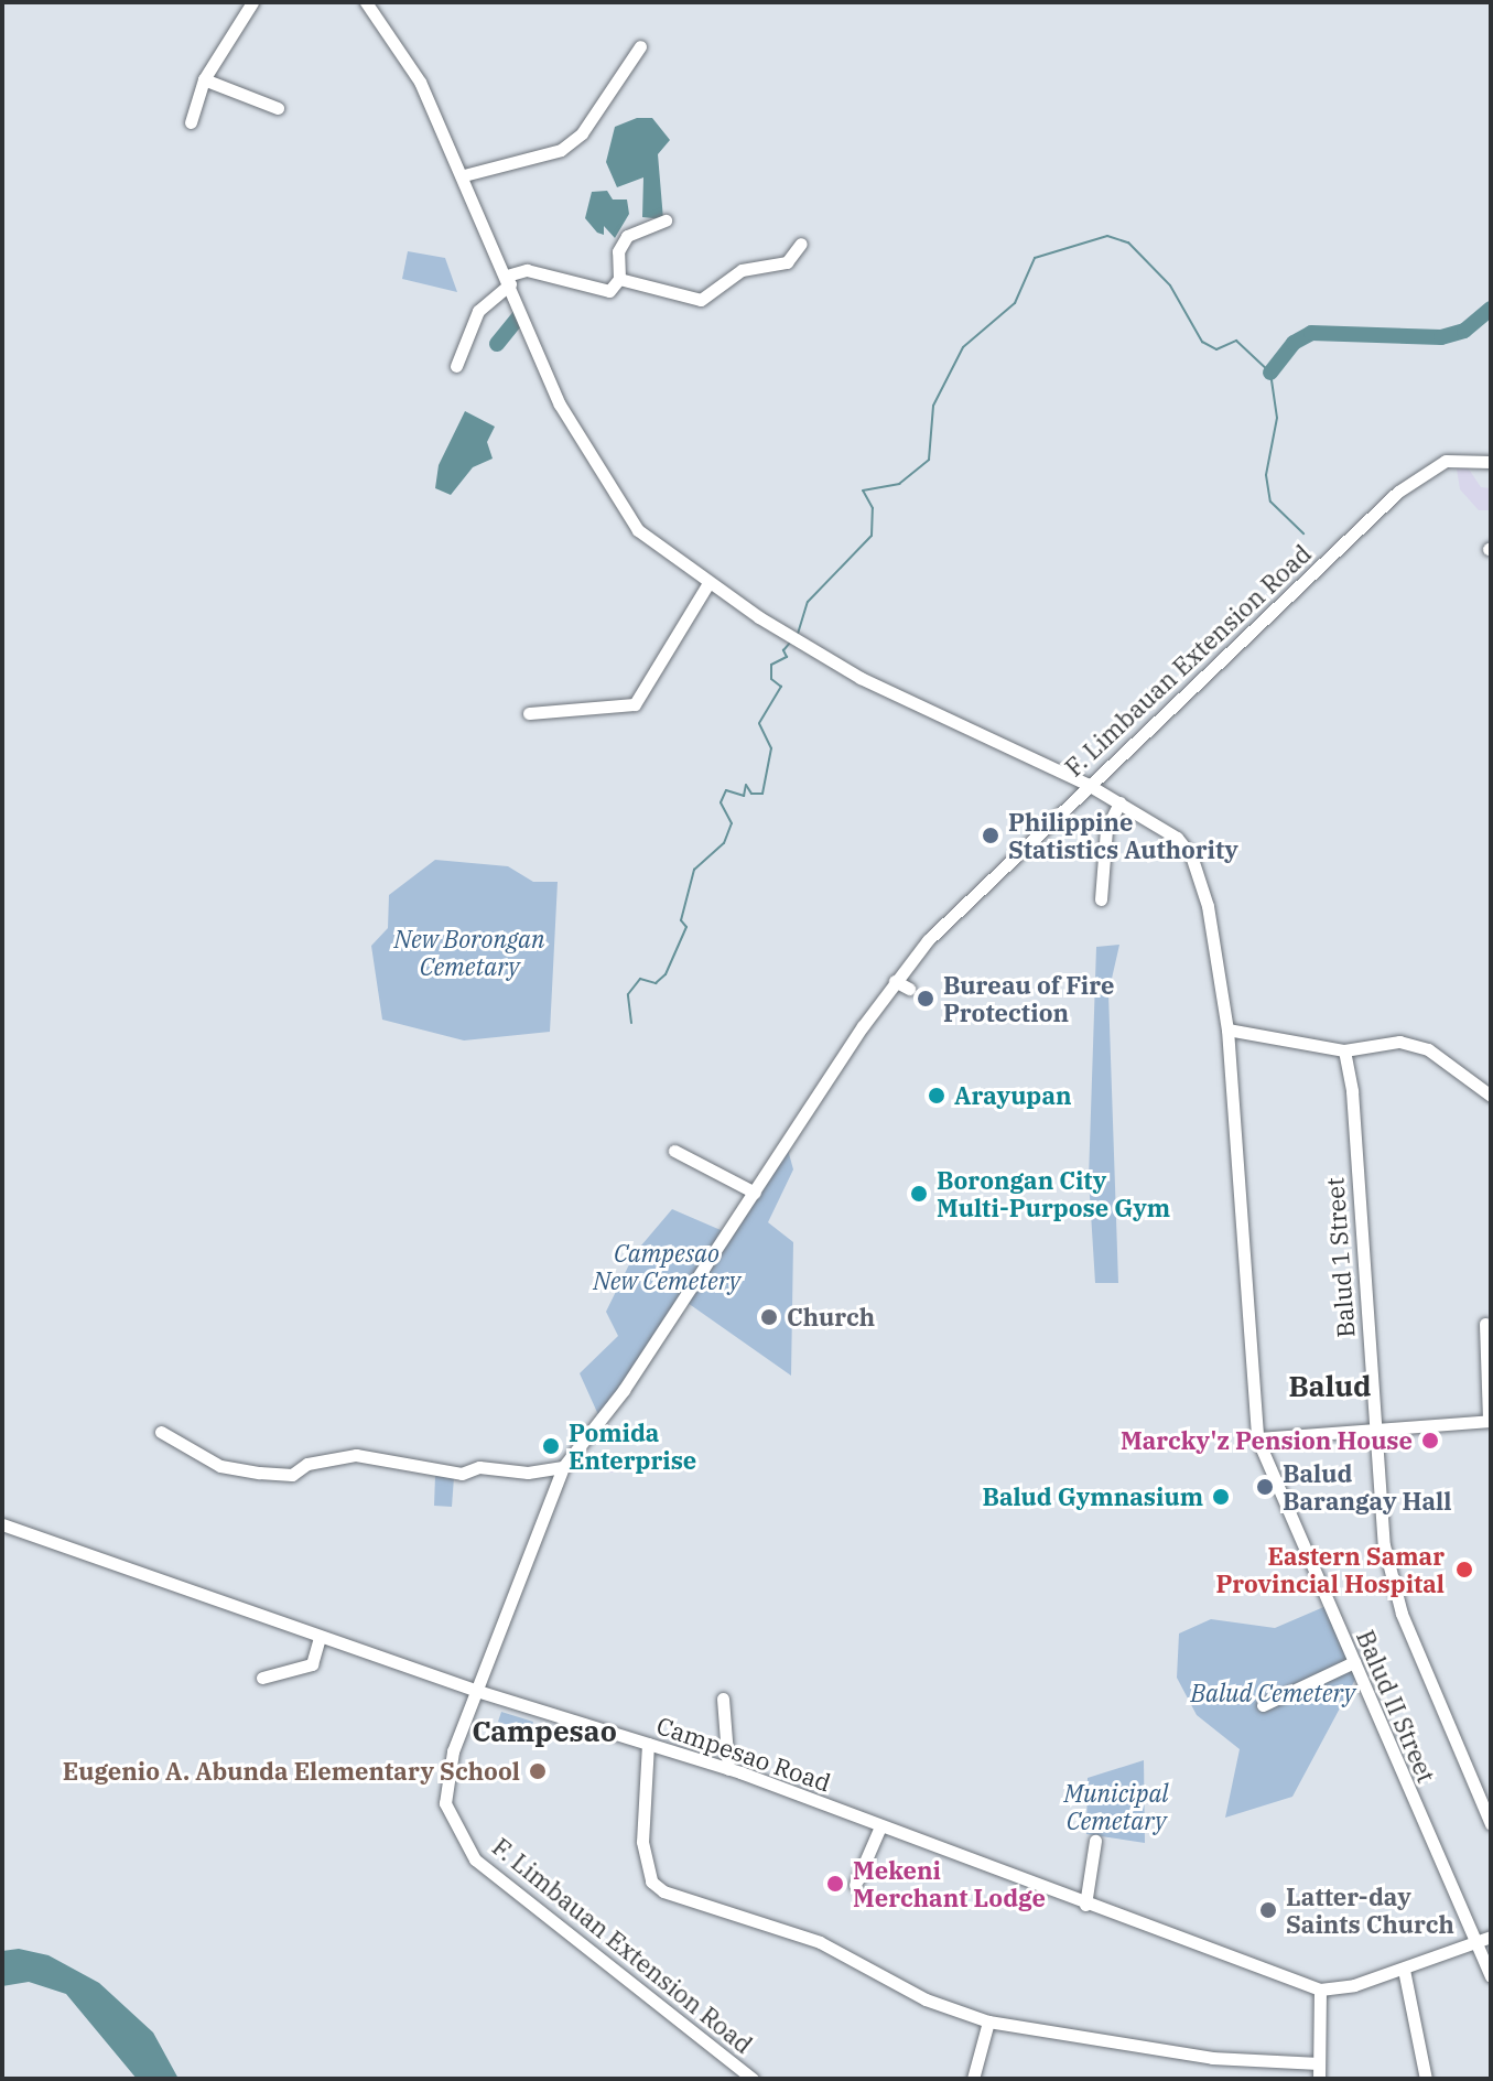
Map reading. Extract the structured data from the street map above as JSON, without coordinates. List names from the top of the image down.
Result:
{
  "streets": {
    "street": [
      "F. Limbauan Extension Road",
      "Balud 1 Street",
      "Balud II Street",
      "Campesao Road"
    ]
  },
  "crossings": [
    ["F. Limbauan Extension Road", "Balud II Street"],
    ["F. Limbauan Extension Road", "Campesao Road"]
  ],
  "districts": ["Balud", "Campesao"],
  "parks": [
    "New Borongan Cemetary",
    "Campesao New Cemetery",
    "Balud Cemetery",
    "Municipal Cemetary"
  ],
  "places": [
    "Philippine Statistics Authority",
    "Bureau of Fire Protection",
    "Arayupan",
    "Borongan City Multi-Purpose Gym",
    "Church",
    "Marcky'z Pension House",
    "Pomida Enterprise",
    "Balud Barangay Hall",
    "Balud Gymnasium",
    "Eastern Samar Provincial Hospital",
    "Eugenio A. Abunda Elementary School",
    "Mekeni Merchant Lodge",
    "Latter-day Saints Church"
  ]
}
